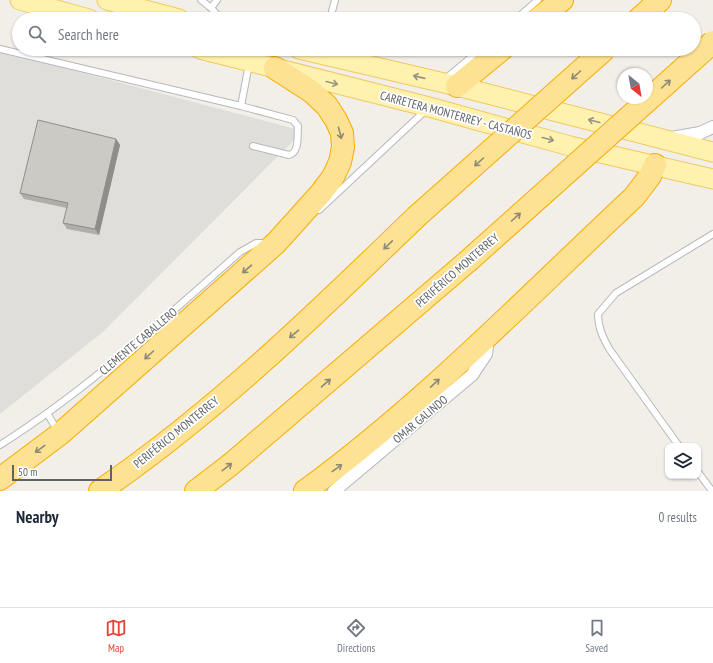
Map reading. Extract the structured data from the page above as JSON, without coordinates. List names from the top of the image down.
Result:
{
  "streets": {
    "highway": ["PERIFÉRICO MONTERREY"],
    "main road": ["CARRETERA MONTERREY - CASTAÑOS"],
    "street": ["OMAR GALINDO"],
    "lane": ["CLEMENTE CABALLERO"]
  },
  "scale_bar": "50 m",
  "north": "bottom right",
  "page": {
    "search": "Search here",
    "scale": "50 m",
    "heading": ["Nearby", "0 results"],
    "nav": ["Map", "Directions", "Saved"]
  }
}
